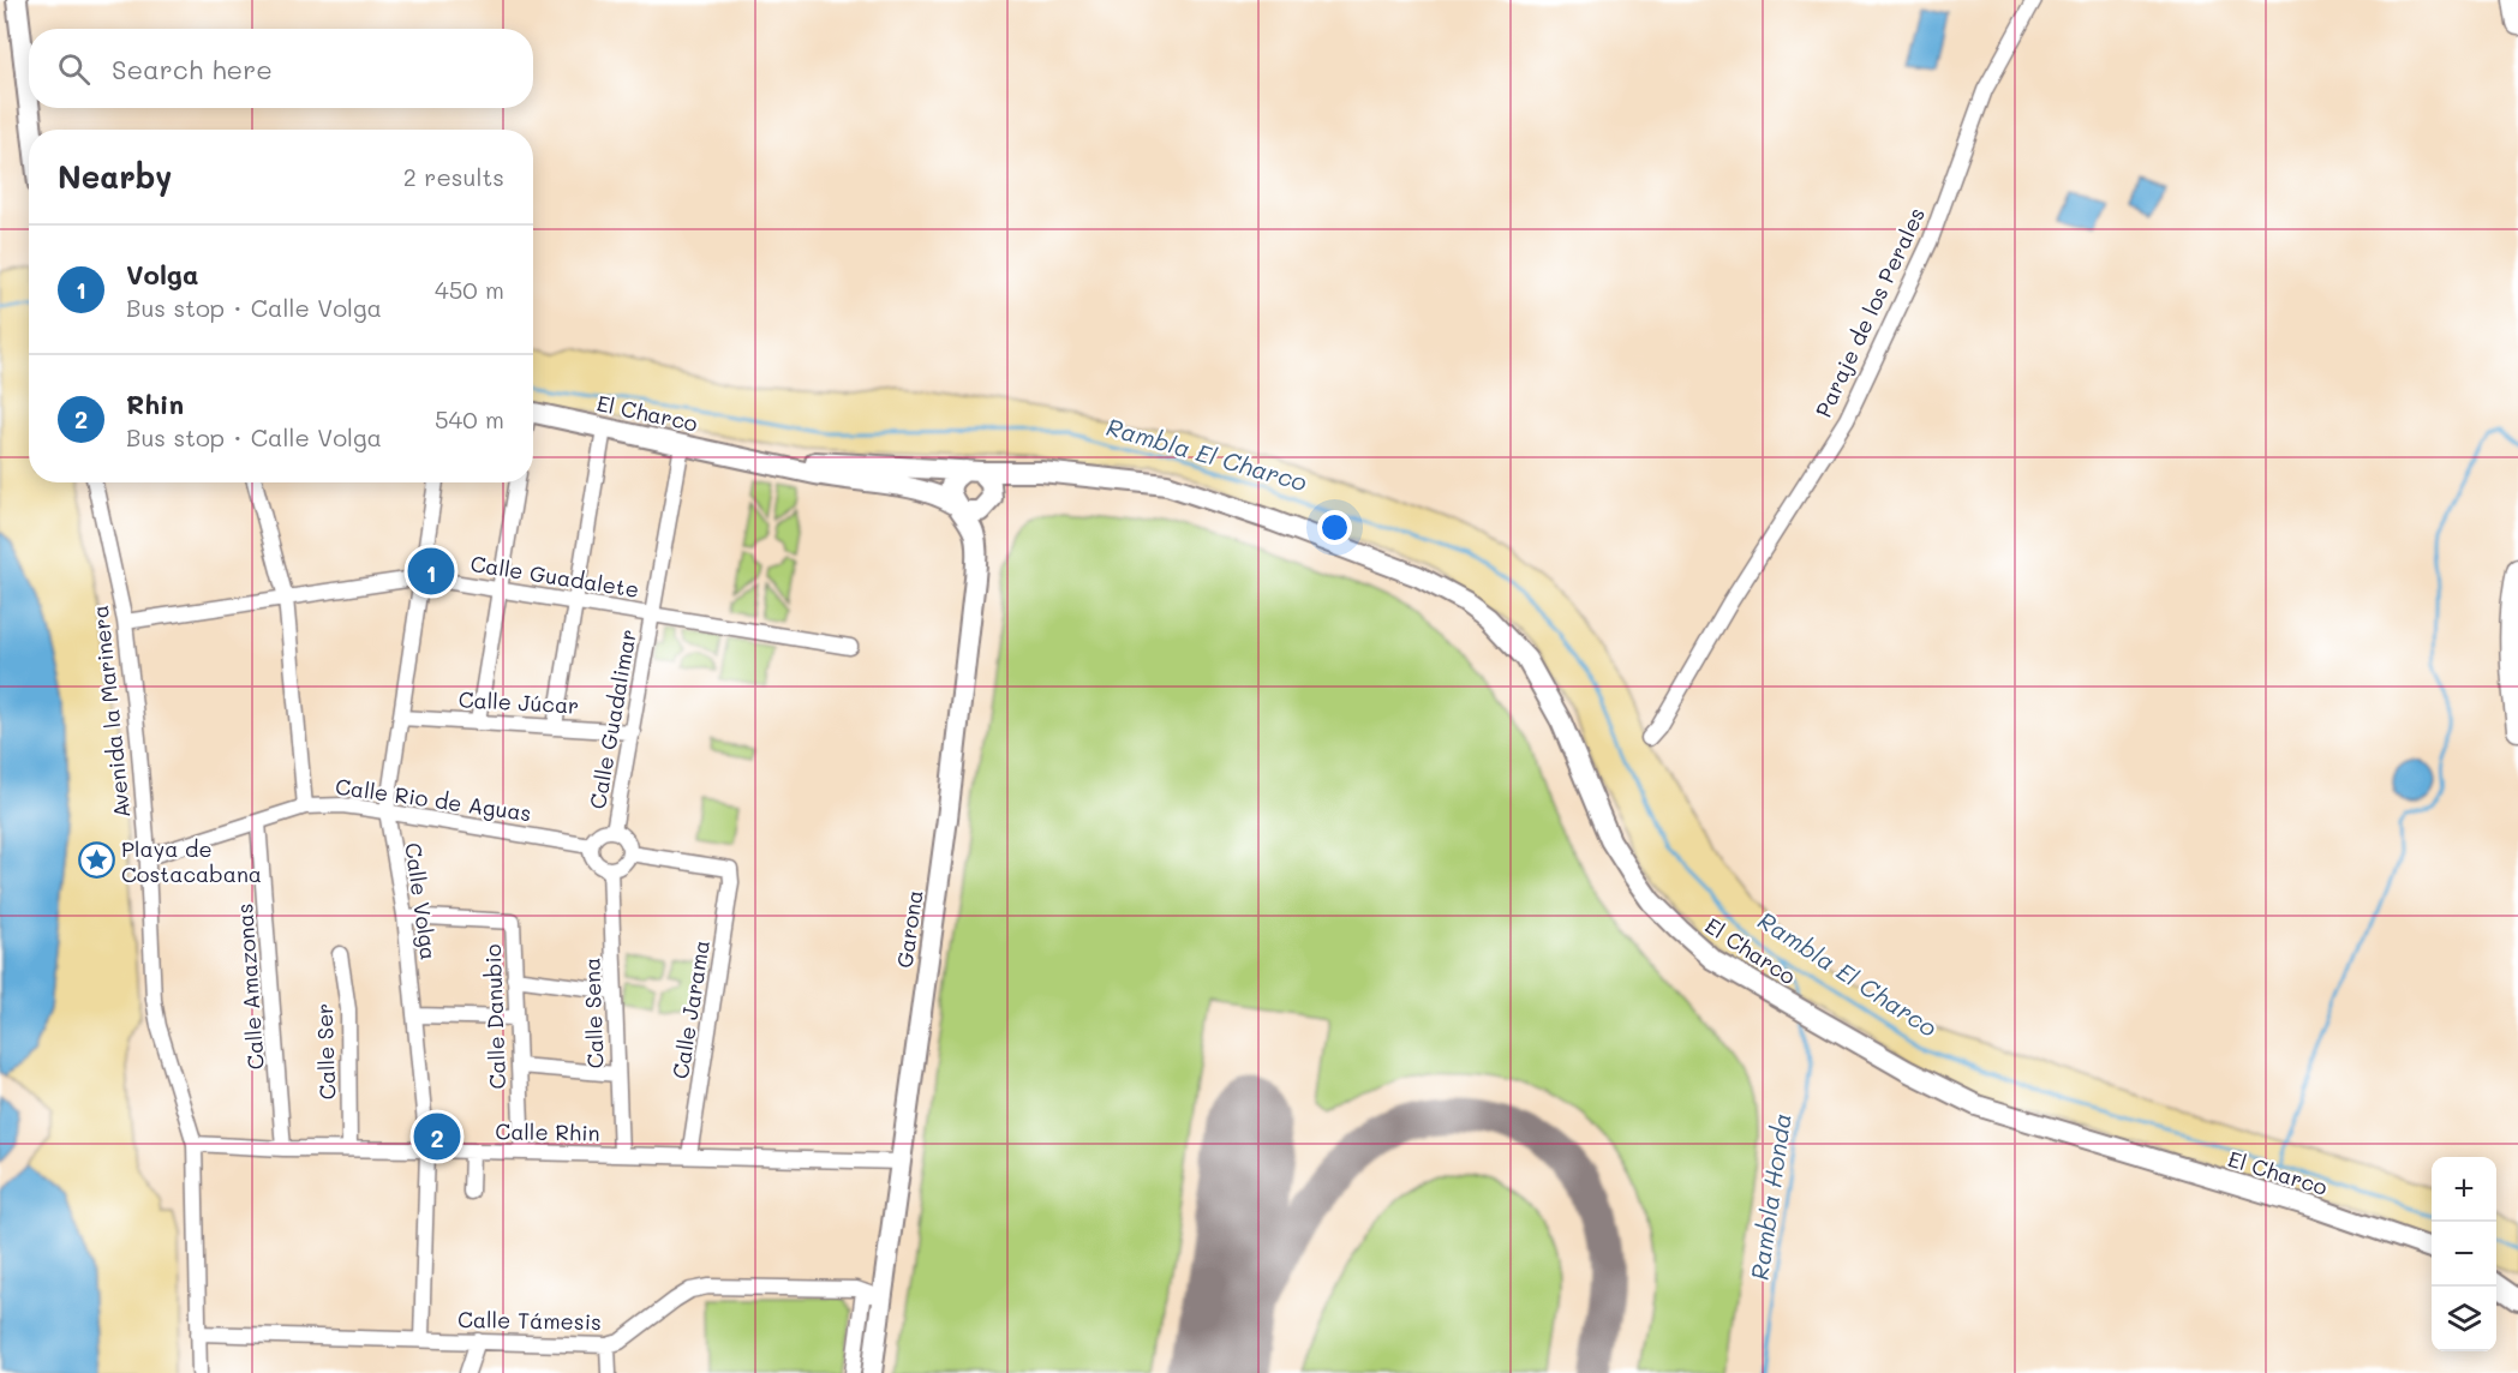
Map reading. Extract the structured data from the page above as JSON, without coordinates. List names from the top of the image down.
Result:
{
  "streets": {
    "main road": ["El Charco", "Garona"],
    "street": [
      "Paraje de los Perales",
      "Calle Guadalete",
      "Calle Júcar",
      "Avenida la Marinera",
      "Calle Guadalimar",
      "Calle Rio de Aguas",
      "Calle Volga",
      "Calle Amazonas",
      "Calle Jarama",
      "Calle Sena",
      "Calle Danubio",
      "Calle Ser",
      "Calle Rhin",
      "Calle Támesis"
    ]
  },
  "crossings": [
    ["El Charco", "Calle Guadalimar"],
    ["Calle Guadalete", "Avenida la Marinera"],
    ["Calle Guadalete", "Calle Guadalimar"],
    ["Calle Guadalete", "Calle Volga"],
    ["Calle Júcar", "Calle Guadalimar"],
    ["Calle Júcar", "Calle Volga"],
    ["Avenida la Marinera", "Calle Rio de Aguas"],
    ["Avenida la Marinera", "Calle Rhin"],
    ["Avenida la Marinera", "Calle Támesis"],
    ["Calle Guadalimar", "Calle Rio de Aguas"],
    ["Calle Guadalimar", "Calle Jarama"],
    ["Calle Guadalimar", "Calle Sena"],
    ["Calle Rio de Aguas", "Calle Volga"],
    ["Calle Rio de Aguas", "Calle Amazonas"],
    ["Calle Rio de Aguas", "Calle Jarama"],
    ["Calle Rio de Aguas", "Calle Sena"],
    ["Calle Volga", "Calle Danubio"],
    ["Calle Volga", "Calle Rhin"],
    ["Calle Volga", "Calle Támesis"],
    ["Garona", "Calle Rhin"],
    ["Garona", "Calle Támesis"],
    ["Calle Amazonas", "Calle Rhin"],
    ["Calle Jarama", "Calle Sena"],
    ["Calle Jarama", "Calle Rhin"],
    ["Calle Sena", "Calle Rhin"],
    ["Calle Danubio", "Calle Rhin"],
    ["Calle Ser", "Calle Rhin"]
  ],
  "water": ["Rambla El Charco", "Rambla Honda"],
  "places": {
    "place": ["Playa de Costacabana"]
  },
  "page": {
    "search": "Search here",
    "heading": ["Nearby", "2 results"],
    "list": [
      {
        "mark": "1",
        "name": "Volga",
        "note": "Bus stop · Calle Volga",
        "value": "450 m"
      },
      {
        "mark": "2",
        "name": "Rhin",
        "note": "Bus stop · Calle Volga",
        "value": "540 m"
      }
    ],
    "pins": ["1", "2"],
    "map_buttons": ["+", "−"]
  }
}
